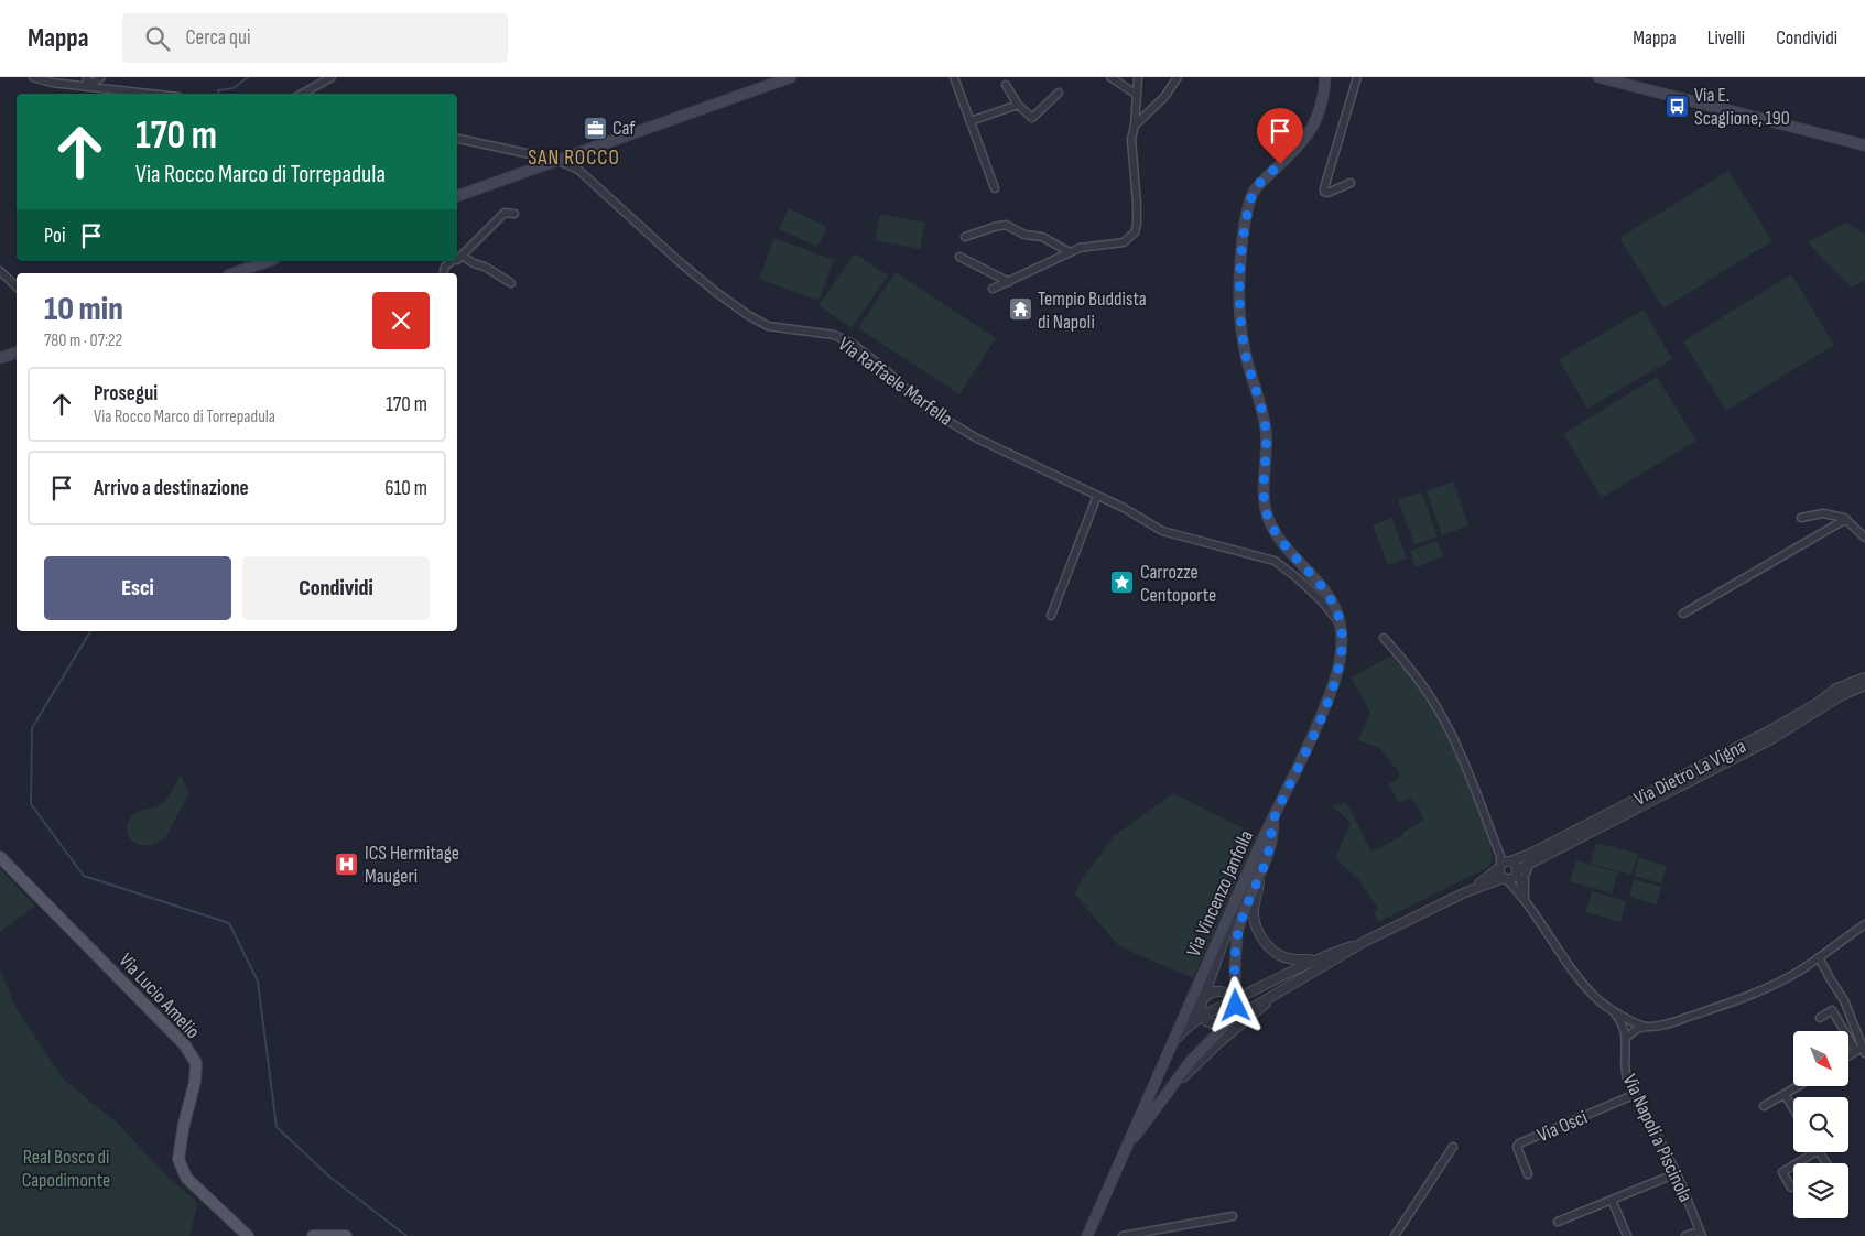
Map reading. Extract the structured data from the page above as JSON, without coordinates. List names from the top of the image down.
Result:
{
  "streets": {
    "main road": ["Via Vincenzo Janfolla", "Via Lucio Amelio"],
    "street": [
      "Via Raffaele Marfella",
      "Via Dietro La Vigna",
      "Via Osci",
      "Via Napoli a Piscinola"
    ]
  },
  "crossings": [
    ["Via Osci", "Via Napoli a Piscinola"]
  ],
  "districts": ["SAN ROCCO"],
  "parks": ["Real Bosco di Capodimonte"],
  "places": {
    "bus stop": ["Via E. Scaglione, 190"],
    "office": ["Caf"],
    "temple": ["Tempio Buddista di Napoli"],
    "place": ["Carrozze Centoporte"],
    "hospital": ["ICS Hermitage Maugeri"]
  },
  "north": "bottom right",
  "page": {
    "header": "Mappa",
    "search": "Cerca qui",
    "nav": ["Mappa", "Livelli", "Condividi"],
    "turn": ["170 m", "Via Rocco Marco di Torrepadula"],
    "then": "Poi",
    "heading": ["10 min", "780 m · 07:22"],
    "list": [
      {
        "name": "Prosegui",
        "note": "Via Rocco Marco di Torrepadula",
        "value": "170 m"
      },
      {
        "name": "Arrivo a destinazione",
        "value": "610 m"
      }
    ],
    "buttons": ["Esci", "Condividi"]
  }
}
